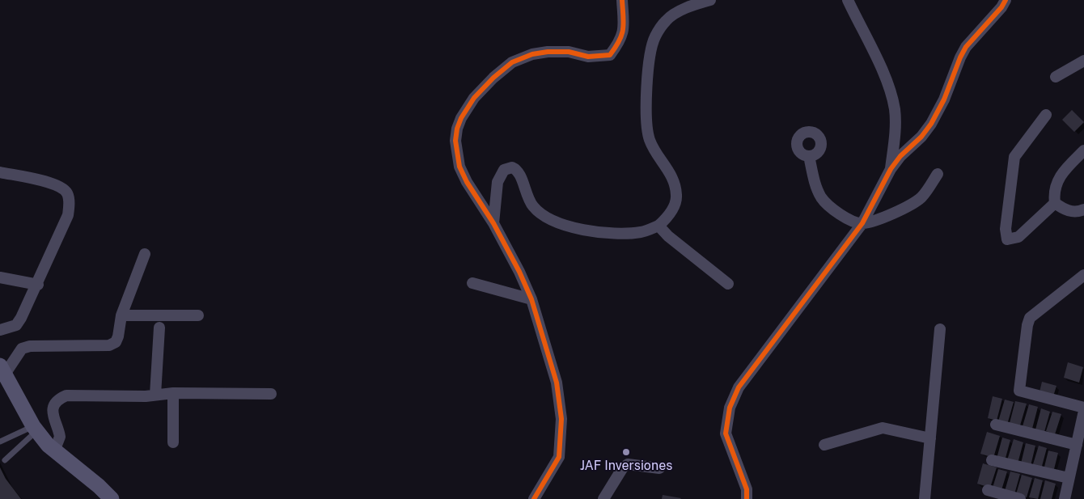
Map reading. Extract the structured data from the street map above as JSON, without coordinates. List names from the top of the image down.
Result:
{
  "places": ["JAF Inversiones"]
}
